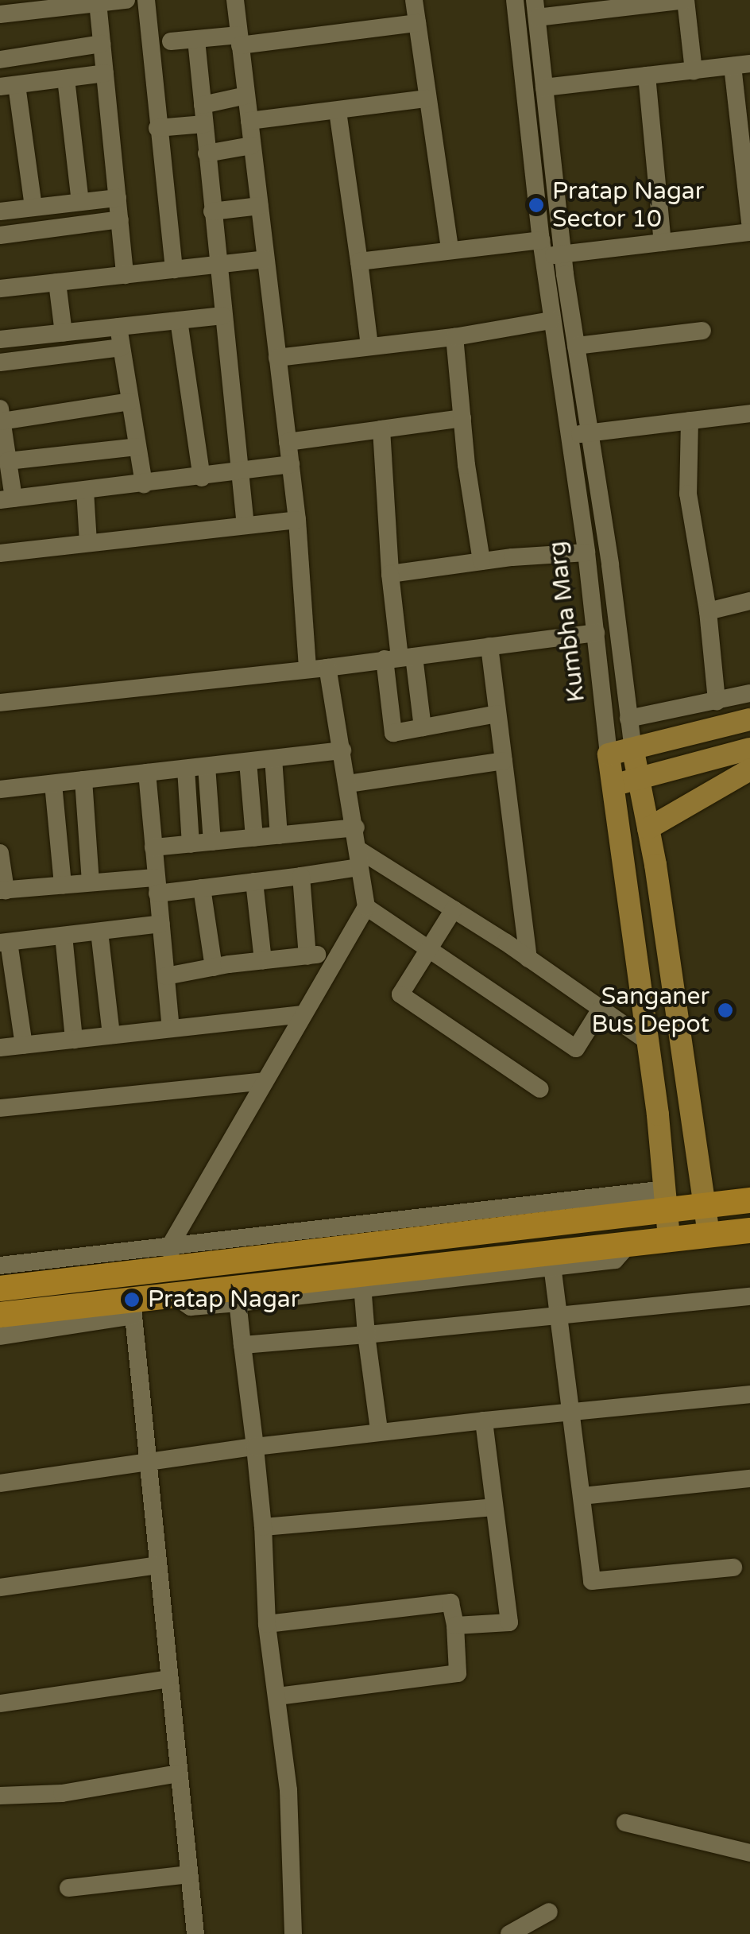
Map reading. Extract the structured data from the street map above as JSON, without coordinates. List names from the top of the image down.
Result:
{
  "streets": {
    "main road": ["Kumbha Marg"]
  },
  "places": ["Pratap Nagar Sector 10", "Sanganer Bus Depot", "Pratap Nagar"]
}
